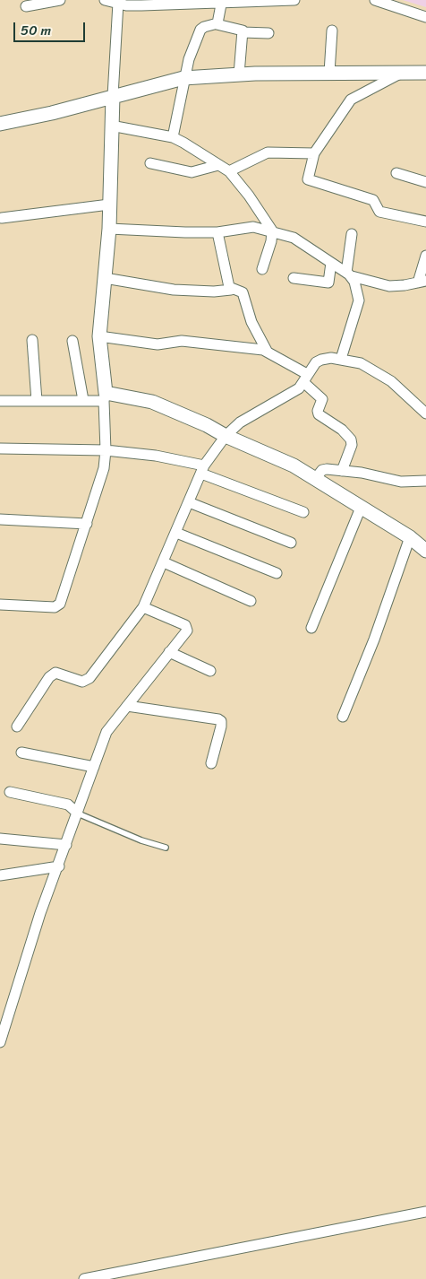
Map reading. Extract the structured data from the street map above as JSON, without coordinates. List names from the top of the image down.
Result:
{
  "scale_bar": "50 m"
}
